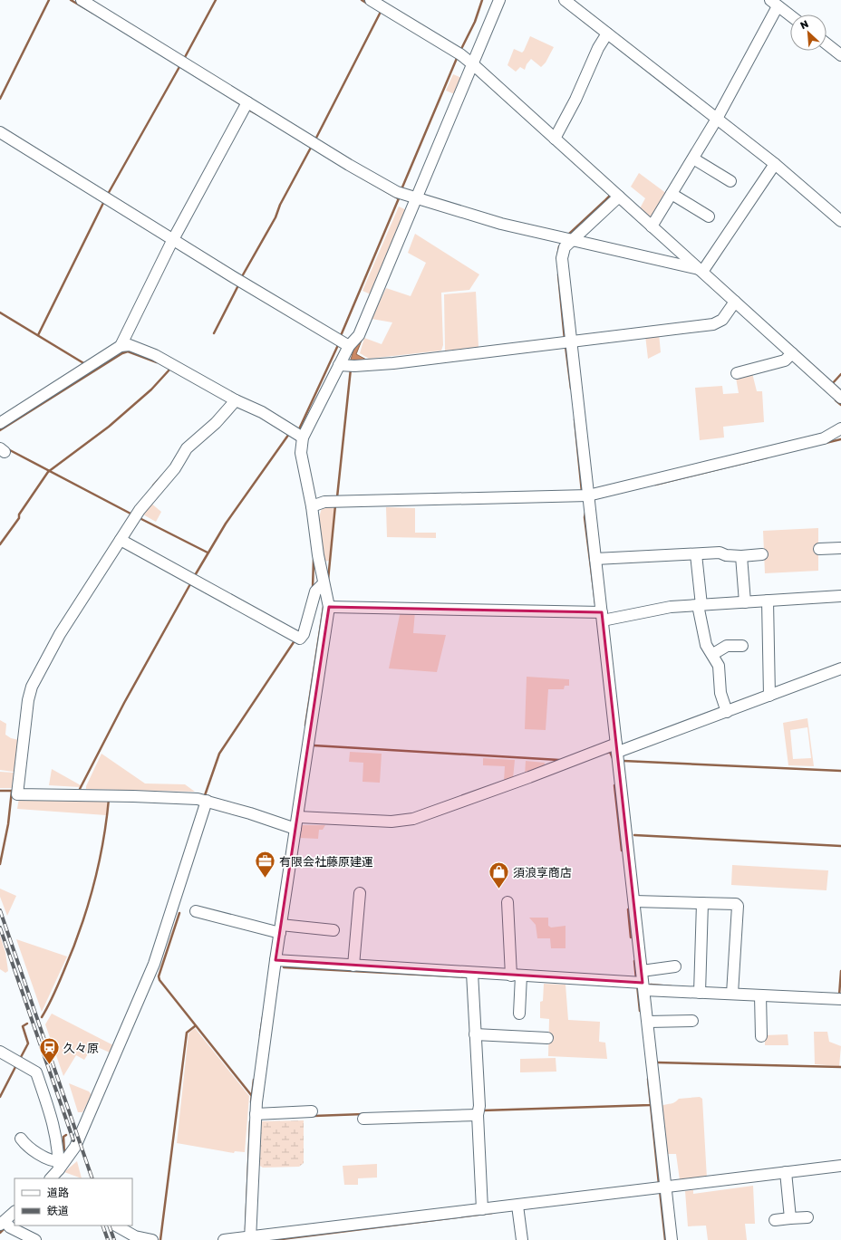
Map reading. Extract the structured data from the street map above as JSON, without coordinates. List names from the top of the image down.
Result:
{
  "places": {
    "office": ["有限会社藤原建運"],
    "shop": ["須浪享商店"],
    "station": ["久々原"]
  },
  "legend": ["道路", "鉄道"],
  "north": "top left"
}
